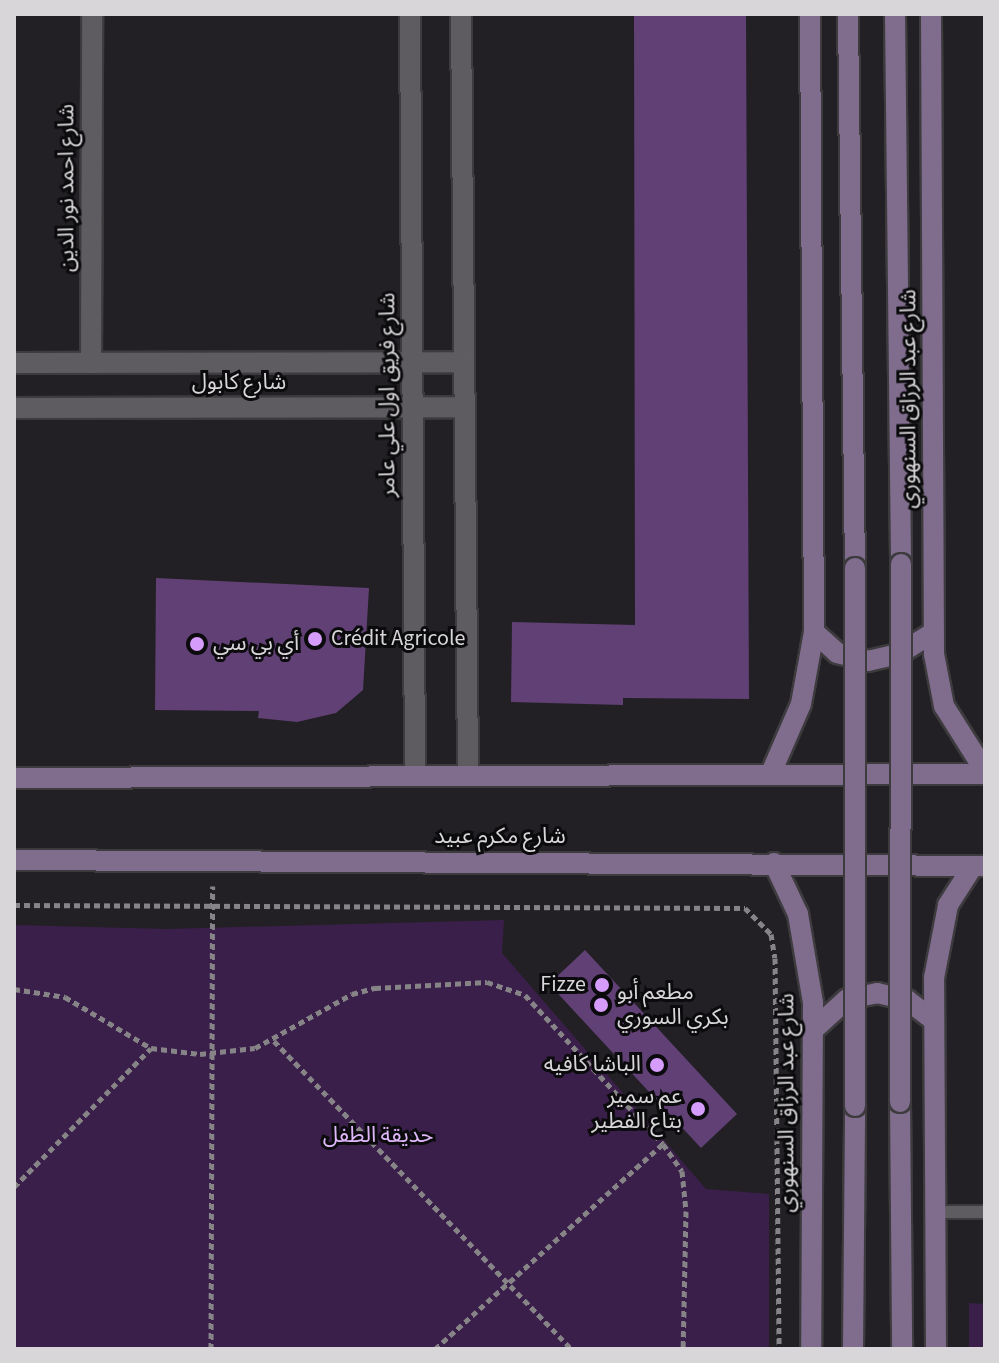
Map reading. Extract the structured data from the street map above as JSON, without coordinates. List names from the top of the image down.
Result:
{
  "streets": {
    "street": [
      "شارع احمد نور الدين",
      "شارع كابول",
      "شارع فريق اول علي عامر",
      "شارع عبد الرزاق السنهوري",
      "شارع مكرم عبيد"
    ]
  },
  "crossings": [
    ["شارع احمد نور الدين", "شارع كابول"],
    ["شارع كابول", "شارع فريق اول علي عامر"],
    ["شارع عبد الرزاق السنهوري", "شارع مكرم عبيد"]
  ],
  "parks": ["حديقة الطفل"],
  "places": [
    "Crédit Agricole",
    "أي بي سي",
    "Fizze",
    "مطعم أبو بكري السوري",
    "الباشا كافيه",
    "عم سمير بتاع الفطير"
  ]
}
